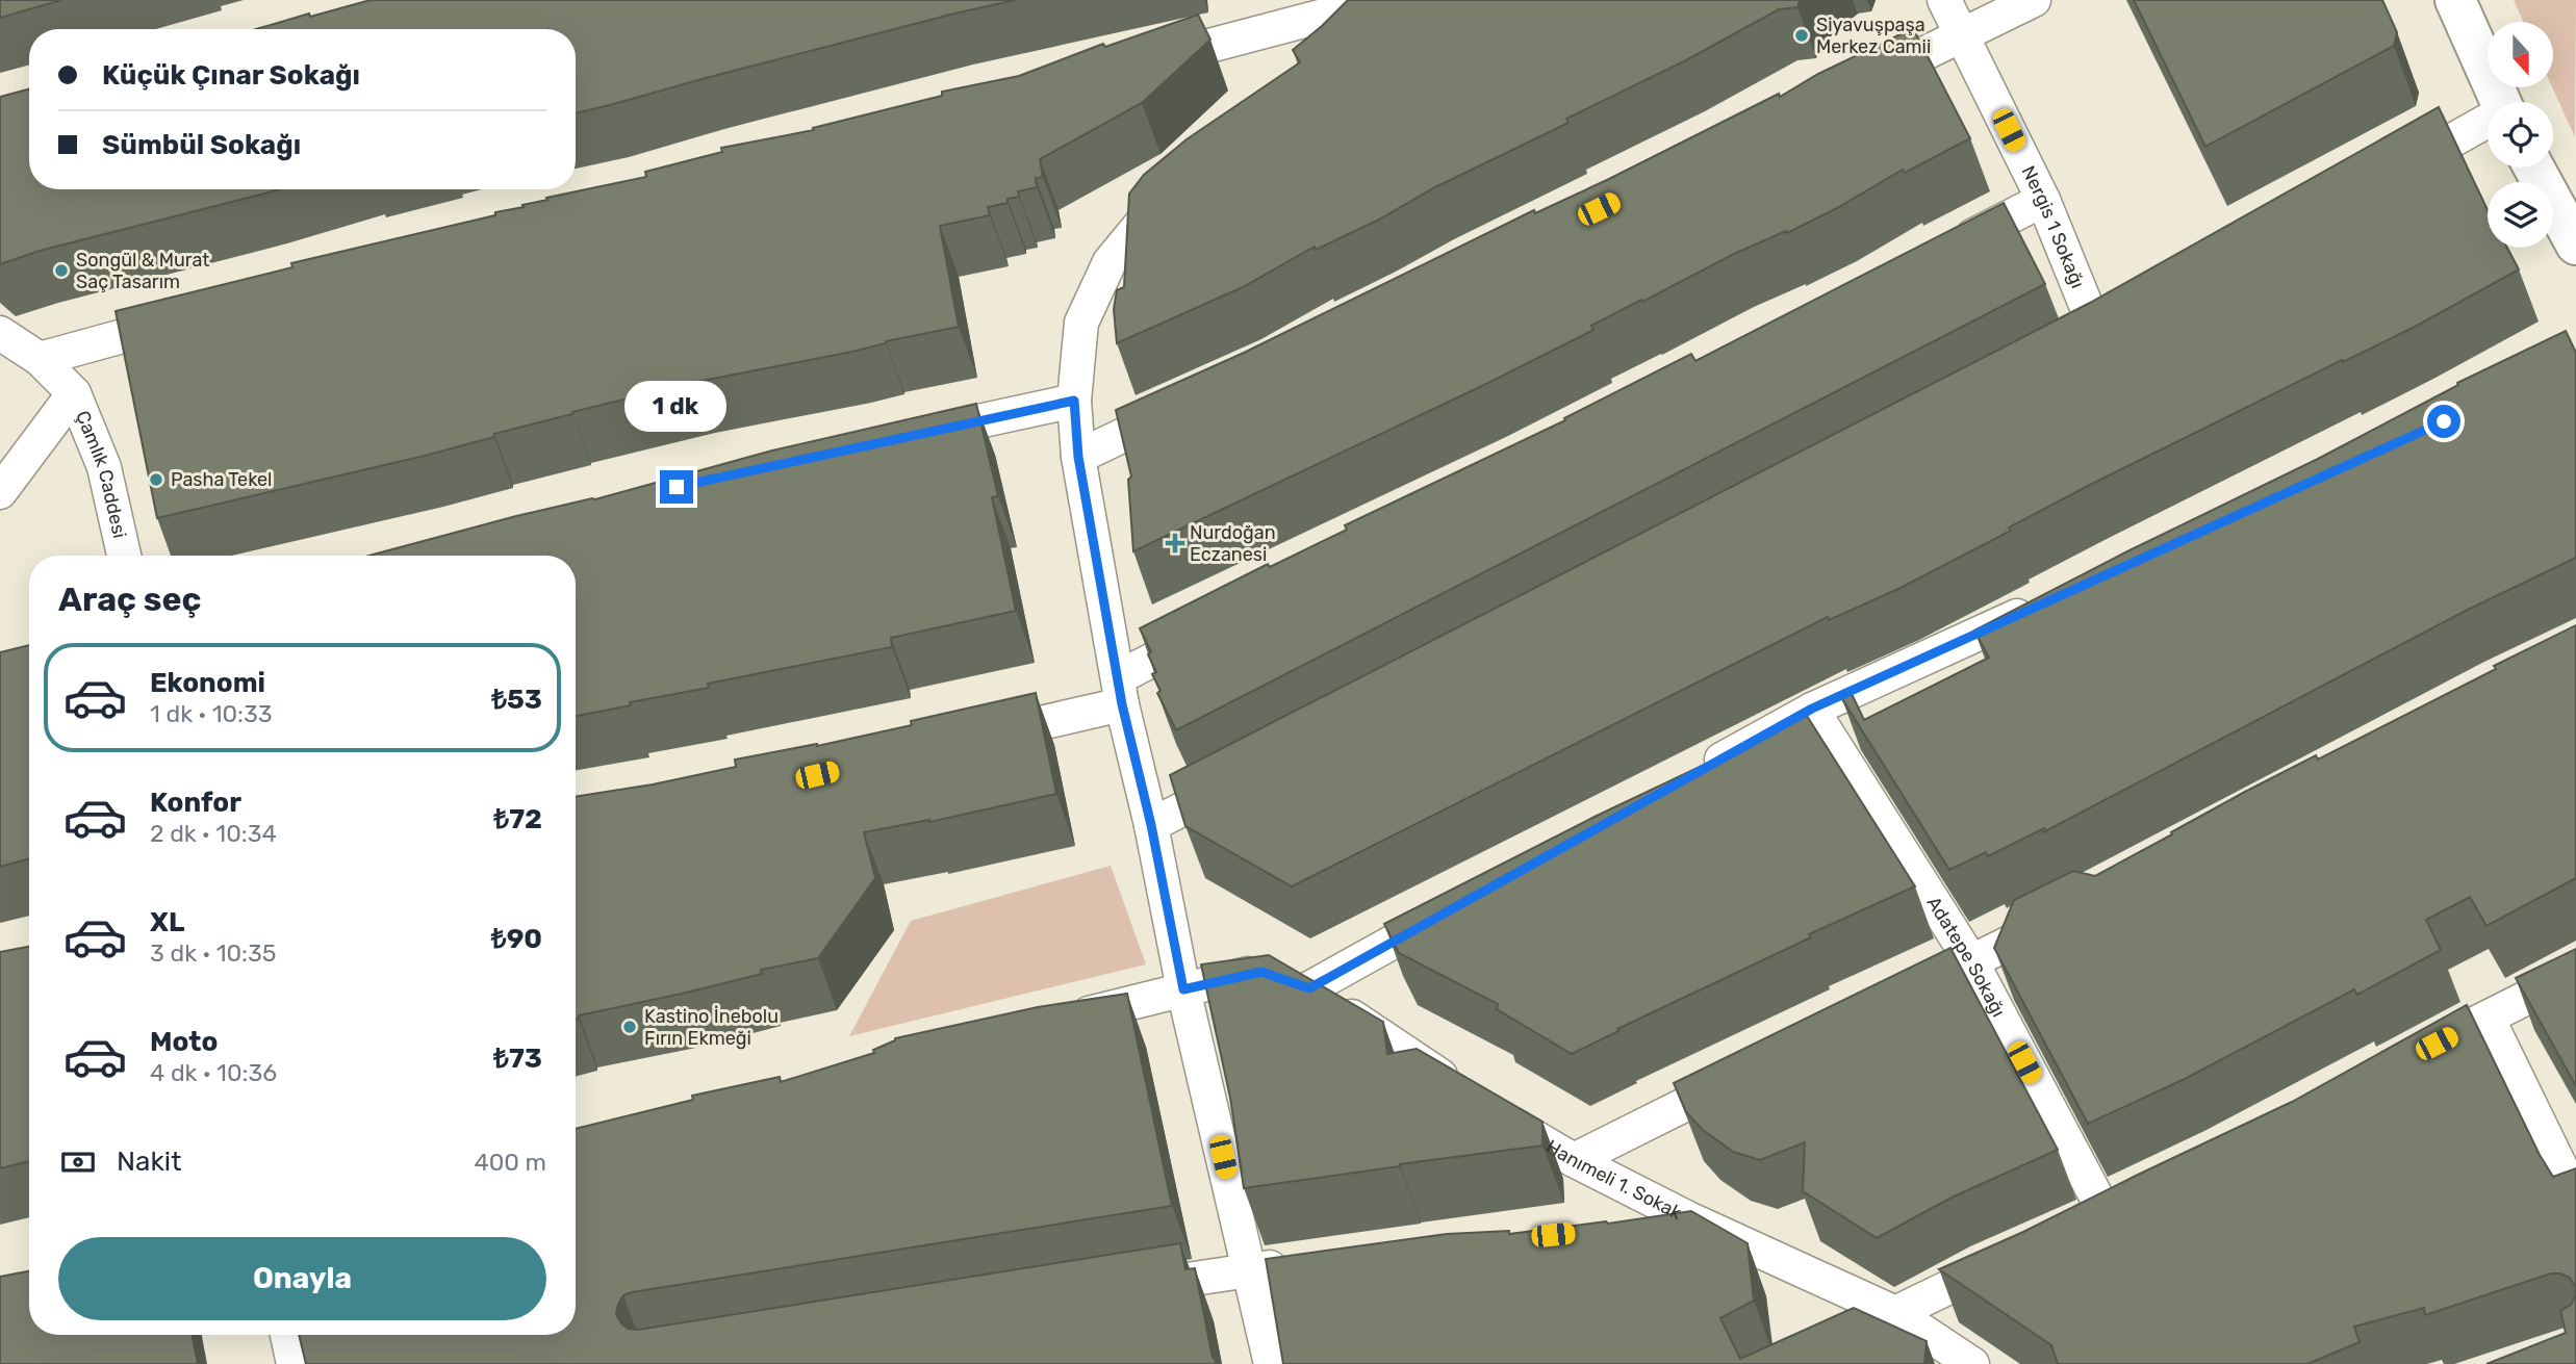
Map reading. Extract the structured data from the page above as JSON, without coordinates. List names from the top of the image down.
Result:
{
  "streets": {
    "street": [
      "Nergis 1 Sokağı",
      "Çamlık Caddesi",
      "Adatepe Sokağı",
      "Hanımeli 1. Sokak"
    ]
  },
  "places": {
    "other": [
      "Siyavuşpaşa Merkez Camii",
      "Songül & Murat Saç Tasarım",
      "Pasha Tekel",
      "Kastino İnebolu Fırın Ekmeği"
    ],
    "health": ["Nurdoğan Eczanesi"]
  },
  "north": "bottom",
  "page": {
    "banner": ["Küçük Çınar Sokağı", "Sümbül Sokağı"],
    "bubble": "1 dk",
    "heading": "Araç seç",
    "list": [
      {
        "name": "Ekonomi",
        "note": "1 dk · 10:33",
        "value": "₺53"
      },
      {
        "name": "Konfor",
        "note": "2 dk · 10:34",
        "value": "₺72"
      },
      {
        "name": "XL",
        "note": "3 dk · 10:35",
        "value": "₺90"
      },
      {
        "name": "Moto",
        "note": "4 dk · 10:36",
        "value": "₺73"
      }
    ],
    "pay": ["Nakit", "400 m"],
    "buttons": "Onayla"
  }
}
